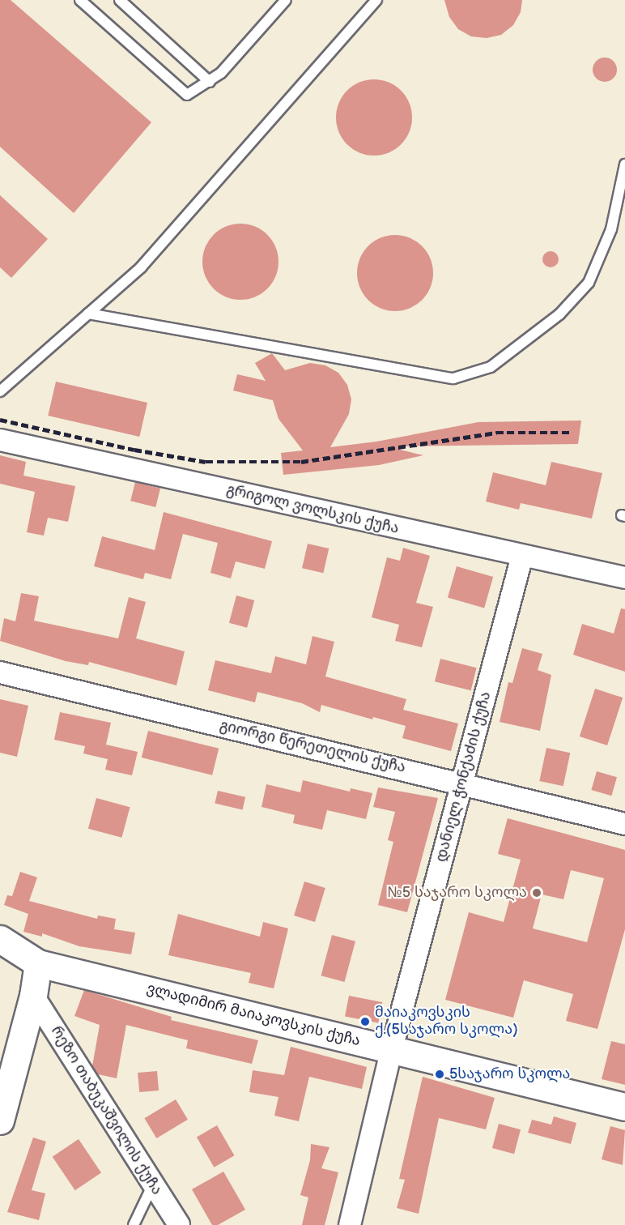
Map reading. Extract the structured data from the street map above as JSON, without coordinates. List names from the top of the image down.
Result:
{
  "streets": {
    "main road": ["ვლადიმირ მაიაკოვსკის ქუჩა"],
    "street": [
      "გრიგოლ ვოლსკის ქუჩა",
      "გიორგი წერეთელის ქუჩა",
      "დანიელ ჭონქაძის ქუჩა",
      "რეზო თაბუკაშვილის ქუჩა"
    ]
  },
  "crossings": [
    ["გრიგოლ ვოლსკის ქუჩა", "დანიელ ჭონქაძის ქუჩა"],
    ["გიორგი წერეთელის ქუჩა", "დანიელ ჭონქაძის ქუჩა"],
    ["დანიელ ჭონქაძის ქუჩა", "ვლადიმირ მაიაკოვსკის ქუჩა"]
  ],
  "places": ["№5 საჯარო სკოლა", "მაიაკოვსკის ქ.(5საჯარო სკოლა)", "5საჯარო სკოლა"]
}
